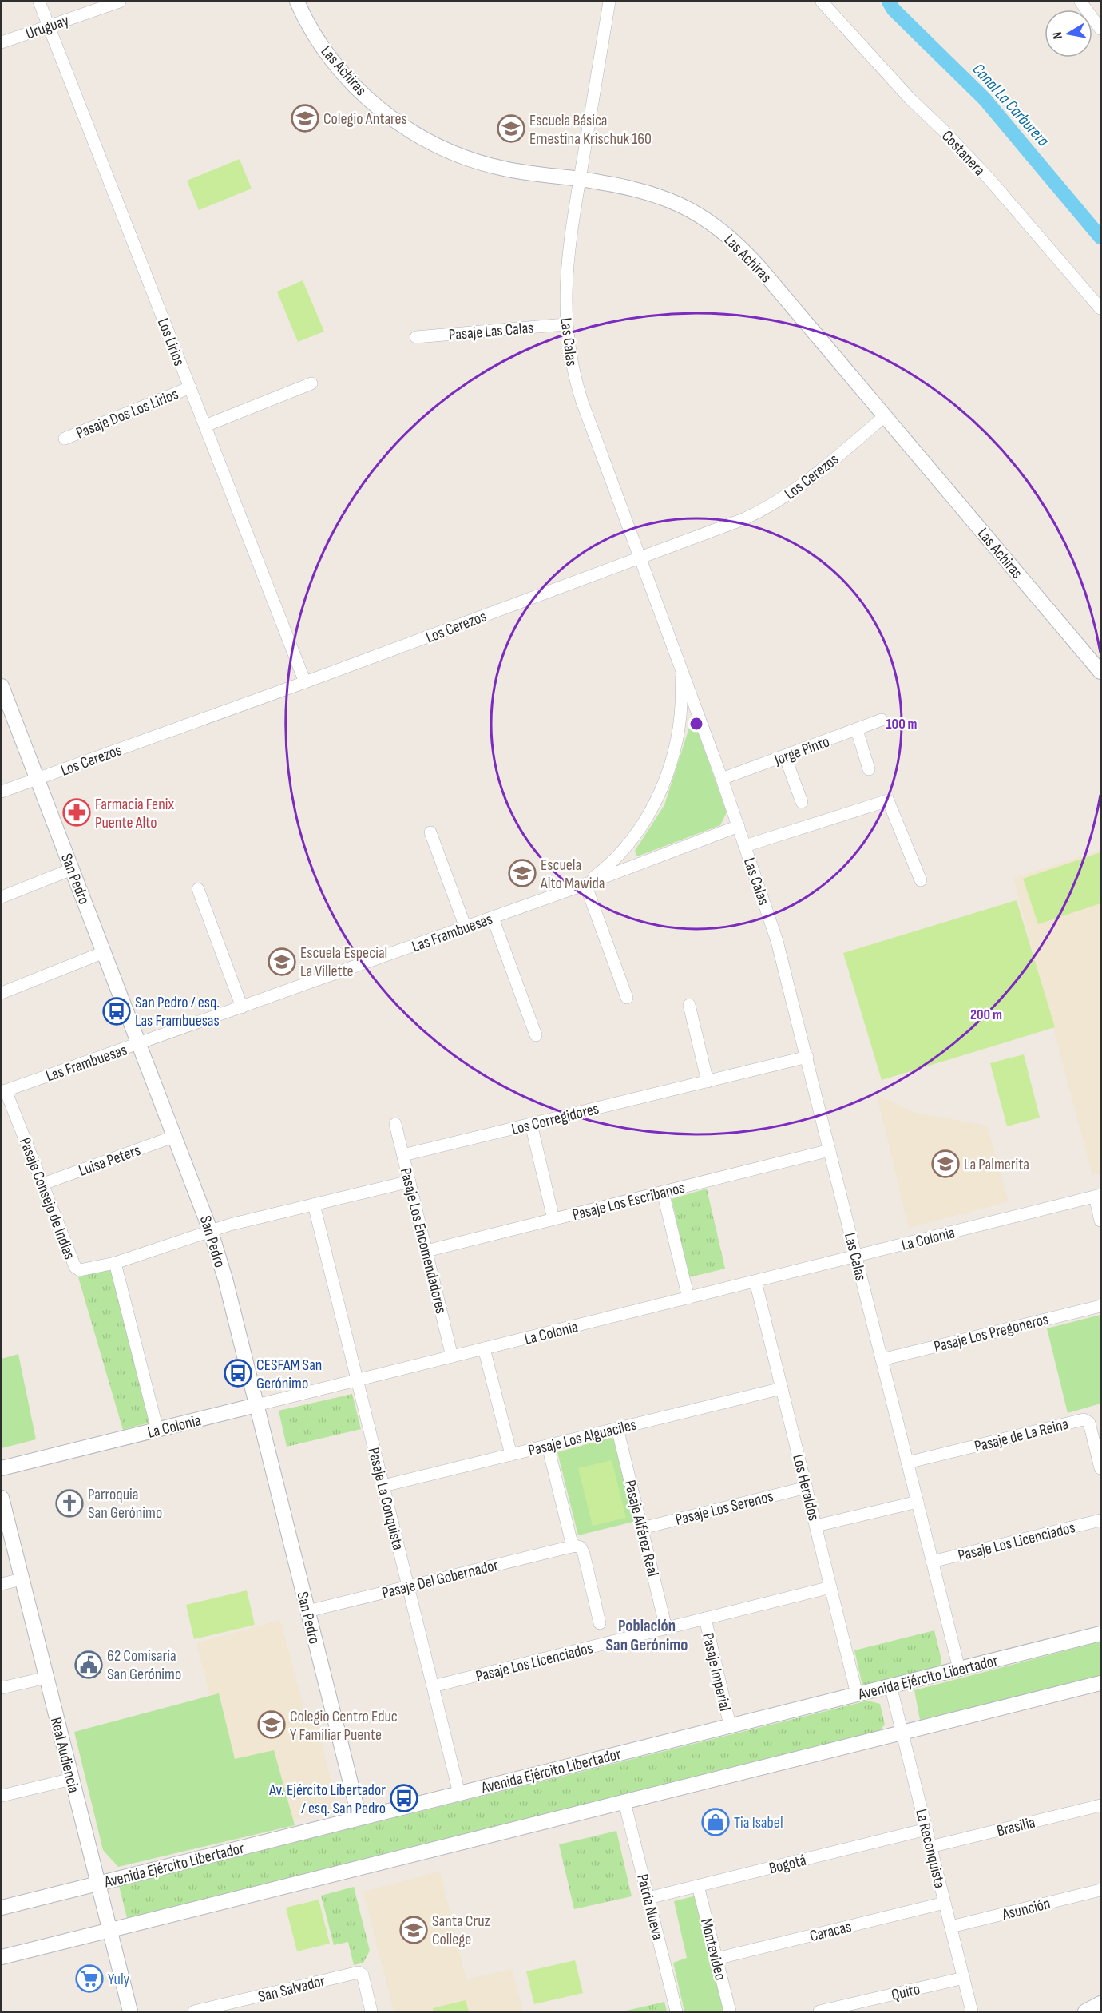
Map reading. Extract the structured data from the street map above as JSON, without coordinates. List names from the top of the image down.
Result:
{
  "streets": {
    "street": [
      "Uruguay",
      "Las Achiras",
      "Costanera",
      "Pasaje Las Calas",
      "Los Lirios",
      "Las Calas",
      "Pasaje Dos Los Lirios",
      "Los Cerezos",
      "Jorge Pinto",
      "San Pedro",
      "Las Frambuesas",
      "Los Corregidores",
      "Luisa Peters",
      "Pasaje Consejo de Indias",
      "Pasaje Los Escribanos",
      "La Colonia",
      "Pasaje Los Encomendadores",
      "Pasaje Los Pregoneros",
      "Pasaje de La Reina",
      "Pasaje Los Alguaciles",
      "Los Heraldos",
      "Pasaje La Conquista",
      "Pasaje Los Serenos",
      "Pasaje Alférez Real",
      "Pasaje Los Licenciados",
      "Pasaje Del Gobernador",
      "Pasaje Imperial",
      "Avenida Ejército Libertador",
      "Real Audiencia",
      "Brasilia",
      "La Reconquista",
      "Bogotá",
      "Patria Nueva",
      "Asunción",
      "Caracas",
      "Montevideo",
      "San Salvador",
      "Quito"
    ]
  },
  "crossings": [
    ["Uruguay", "Los Lirios"],
    ["Las Achiras", "Las Calas"],
    ["Las Achiras", "Los Cerezos"],
    ["Pasaje Las Calas", "Las Calas"],
    ["Los Lirios", "Pasaje Dos Los Lirios"],
    ["Los Lirios", "Los Cerezos"],
    ["Las Calas", "Los Cerezos"],
    ["Las Calas", "Jorge Pinto"],
    ["Las Calas", "Las Frambuesas"],
    ["Las Calas", "Los Corregidores"],
    ["Las Calas", "Pasaje Los Escribanos"],
    ["Las Calas", "La Colonia"],
    ["Las Calas", "Pasaje Los Pregoneros"],
    ["Las Calas", "Pasaje de La Reina"],
    ["Las Calas", "Pasaje Los Licenciados"],
    ["Las Calas", "Avenida Ejército Libertador"],
    ["Los Cerezos", "San Pedro"],
    ["San Pedro", "Las Frambuesas"],
    ["San Pedro", "Luisa Peters"],
    ["San Pedro", "La Colonia"],
    ["San Pedro", "Pasaje Del Gobernador"],
    ["San Pedro", "Avenida Ejército Libertador"],
    ["Las Frambuesas", "Pasaje Consejo de Indias"],
    ["Los Corregidores", "Pasaje Los Encomendadores"],
    ["Luisa Peters", "Pasaje Consejo de Indias"],
    ["Pasaje Los Escribanos", "Pasaje Los Encomendadores"],
    ["La Colonia", "Pasaje Los Encomendadores"],
    ["La Colonia", "Los Heraldos"],
    ["La Colonia", "Pasaje La Conquista"],
    ["Pasaje Los Alguaciles", "Los Heraldos"],
    ["Pasaje Los Alguaciles", "Pasaje La Conquista"],
    ["Pasaje Los Alguaciles", "Pasaje Alférez Real"],
    ["Los Heraldos", "Pasaje Los Serenos"],
    ["Los Heraldos", "Pasaje Los Licenciados"],
    ["Los Heraldos", "Avenida Ejército Libertador"],
    ["Pasaje La Conquista", "Pasaje Los Licenciados"],
    ["Pasaje La Conquista", "Pasaje Del Gobernador"],
    ["Pasaje La Conquista", "Avenida Ejército Libertador"],
    ["Pasaje Los Serenos", "Pasaje Alférez Real"],
    ["Pasaje Alférez Real", "Pasaje Los Licenciados"],
    ["Pasaje Los Licenciados", "Pasaje Imperial"],
    ["Pasaje Imperial", "Avenida Ejército Libertador"],
    ["Avenida Ejército Libertador", "Real Audiencia"],
    ["Avenida Ejército Libertador", "La Reconquista"],
    ["Brasilia", "La Reconquista"],
    ["La Reconquista", "Bogotá"],
    ["La Reconquista", "Asunción"],
    ["La Reconquista", "Caracas"],
    ["La Reconquista", "Quito"],
    ["Bogotá", "Patria Nueva"],
    ["Bogotá", "Montevideo"],
    ["Caracas", "Montevideo"]
  ],
  "districts": ["Población San Gerónimo"],
  "water": ["Canal La Carburera"],
  "places": {
    "school or university": [
      "Colegio Antares",
      "Escuela Básica Ernestina Krischuk 160",
      "Escuela Alto Mawida",
      "Escuela Especial La Villette",
      "La Palmerita",
      "Colegio Centro Educ Y Familiar Puente",
      "Santa Cruz College"
    ],
    "pharmacy": ["Farmacia Fenix Puente Alto"],
    "bus stop": ["San Pedro / esq. Las Frambuesas", "CESFAM San Gerónimo", "Av. Ejército Libertador / esq. San Pedro"],
    "church": ["Parroquia San Gerónimo"],
    "public building": ["62 Comisaría San Gerónimo"],
    "shop": ["Tia Isabel"],
    "supermarket": ["Yuly"]
  },
  "north": "left",
  "rings": ["100 m", "200 m"]
}
